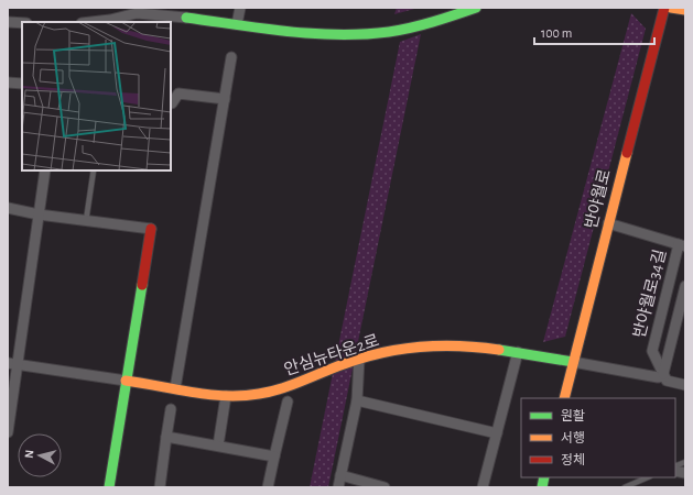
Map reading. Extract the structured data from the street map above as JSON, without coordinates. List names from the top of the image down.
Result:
{
  "streets": {
    "street": ["반야월로", "반야월로34길", "안심뉴타운2로"]
  },
  "crossings": [
    ["반야월로", "반야월로34길"],
    ["반야월로", "안심뉴타운2로"]
  ],
  "legend": ["원활", "서행", "정체"],
  "scale_bar": "100 m",
  "north": "left"
}
